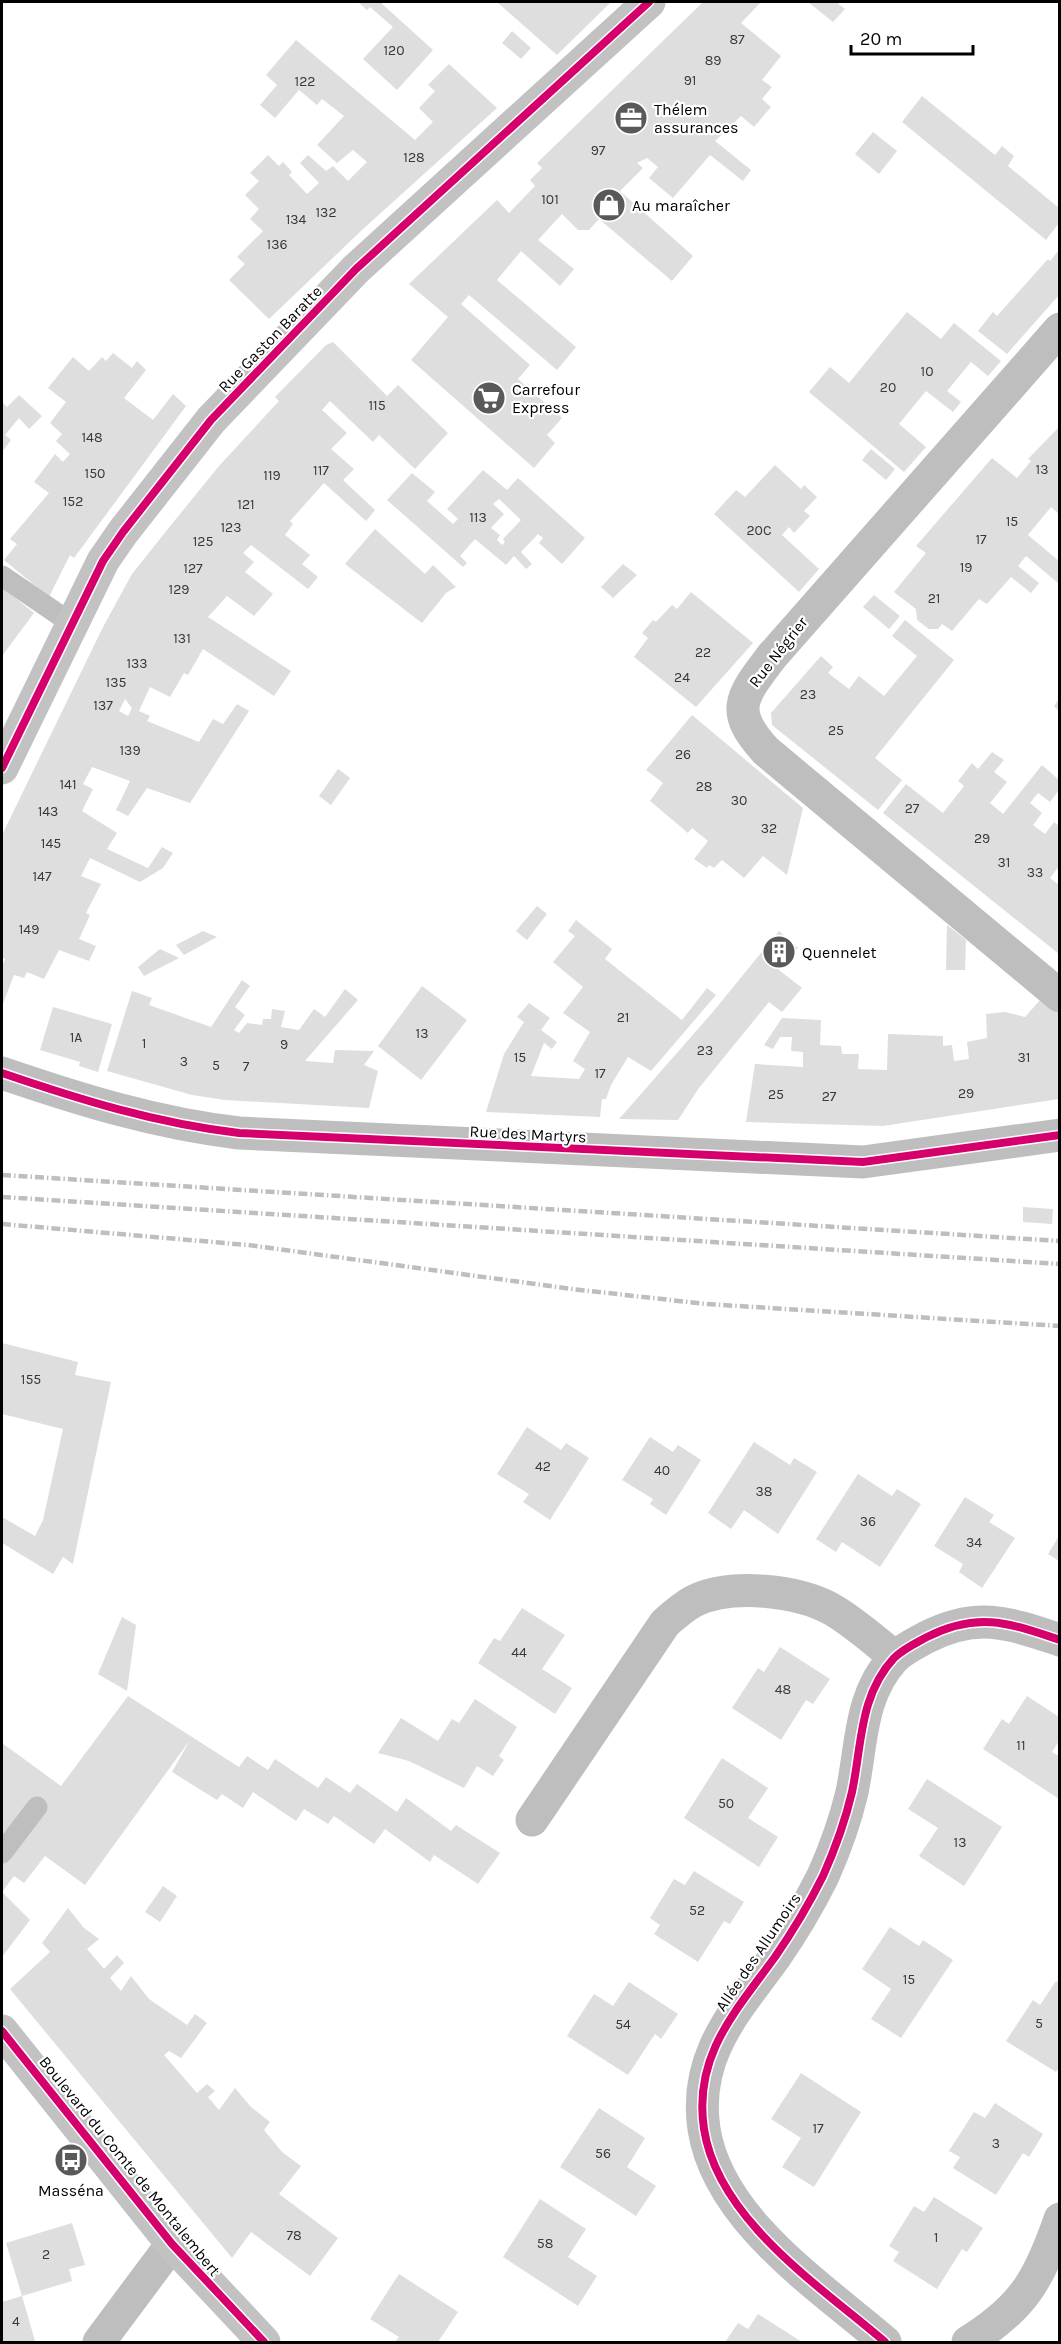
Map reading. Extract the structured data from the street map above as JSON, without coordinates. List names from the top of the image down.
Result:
{
  "streets": {
    "street": [
      "Rue Gaston Baratte",
      "Rue Négrier",
      "Rue des Martyrs",
      "Allée des Allumoirs",
      "Boulevard du Comte de Montalembert"
    ]
  },
  "places": {
    "office": ["Thélem assurances"],
    "shop": ["Au maraîcher"],
    "supermarket": ["Carrefour Express"],
    "building": ["Quennelet"],
    "bus stop": ["Masséna"]
  },
  "house_numbers": [
    "87",
    "120",
    "89",
    "91",
    "122",
    "97",
    "128",
    "101",
    "132",
    "134",
    "136",
    "10",
    "20",
    "115",
    "148",
    "13",
    "117",
    "150",
    "119",
    "152",
    "121",
    "113",
    "15",
    "123",
    "20C",
    "17",
    "125",
    "19",
    "127",
    "129",
    "21",
    "131",
    "22",
    "133",
    "24",
    "135",
    "23",
    "137",
    "25",
    "139",
    "26",
    "141",
    "28",
    "30",
    "27",
    "143",
    "32",
    "29",
    "145",
    "31",
    "33",
    "147",
    "149",
    "21",
    "13",
    "1A",
    "1",
    "9",
    "23",
    "15",
    "31",
    "3",
    "5",
    "7",
    "17",
    "29",
    "25",
    "27",
    "155",
    "42",
    "40",
    "38",
    "36",
    "34",
    "44",
    "48",
    "11",
    "50",
    "13",
    "52",
    "15",
    "5",
    "54",
    "17",
    "3",
    "56",
    "78",
    "1",
    "58",
    "2",
    "4"
  ],
  "scale_bar": "20 m"
}
